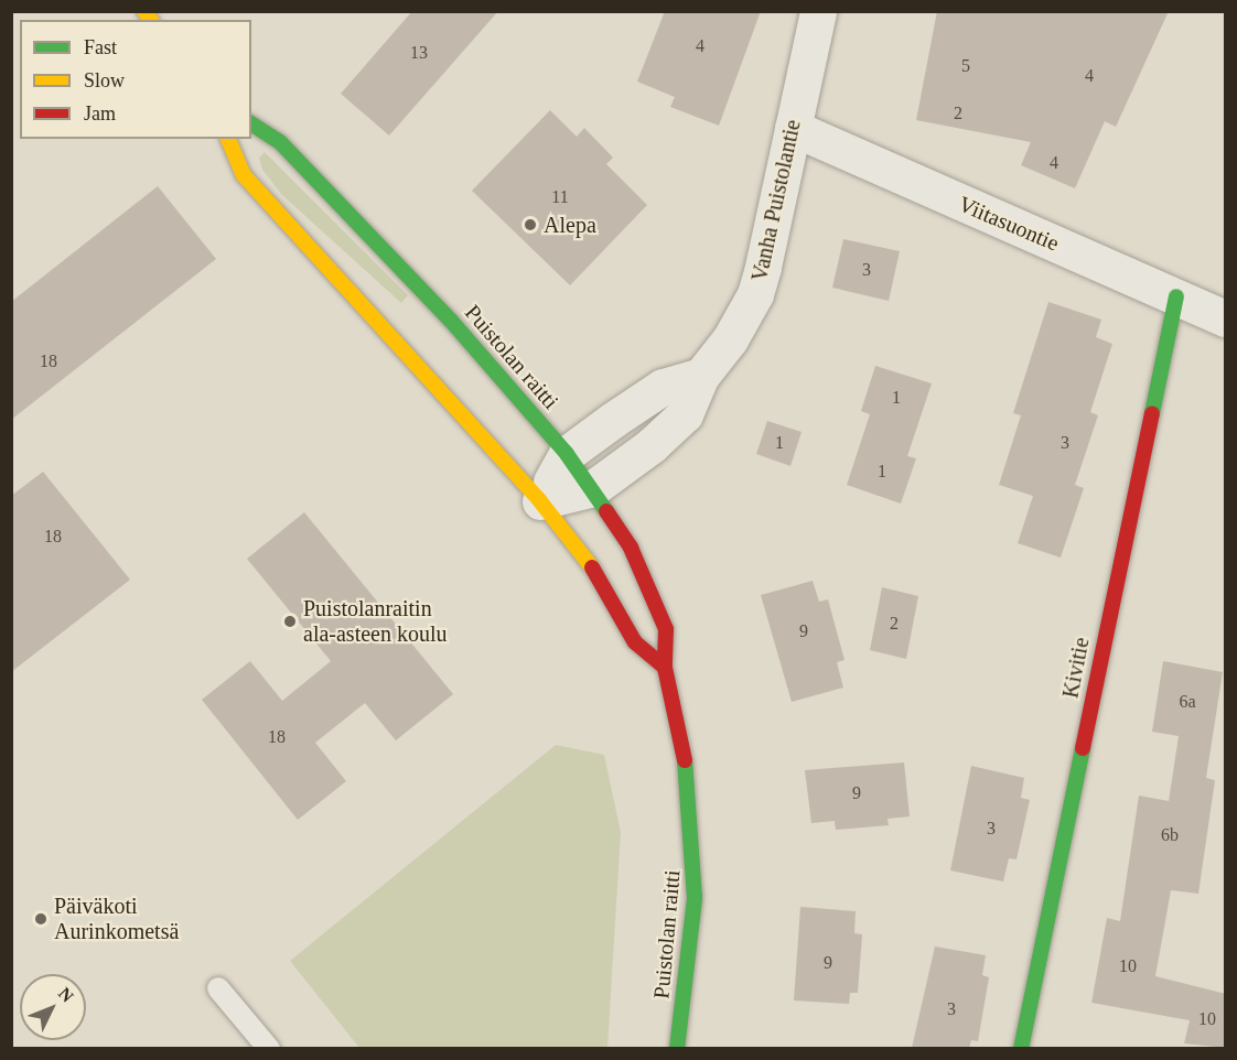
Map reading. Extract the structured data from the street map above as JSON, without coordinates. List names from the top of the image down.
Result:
{
  "streets": {
    "main road": ["Puistolan raitti", "Kivitie"],
    "street": ["Vanha Puistolantie", "Viitasuontie"]
  },
  "crossings": [
    ["Vanha Puistolantie", "Viitasuontie"],
    ["Vanha Puistolantie", "Puistolan raitti"],
    ["Viitasuontie", "Kivitie"]
  ],
  "places": ["Alepa", "Puistolanraitin ala-asteen koulu", "Päiväkoti Aurinkometsä"],
  "house_numbers": [
    "4",
    "13",
    "5",
    "4",
    "2",
    "4",
    "11",
    "3",
    "18",
    "1",
    "1",
    "3",
    "1",
    "18",
    "2",
    "9",
    "6a",
    "18",
    "9",
    "3",
    "6b",
    "9",
    "10",
    "3",
    "10"
  ],
  "legend": ["Fast", "Slow", "Jam"],
  "north": "top right"
}
